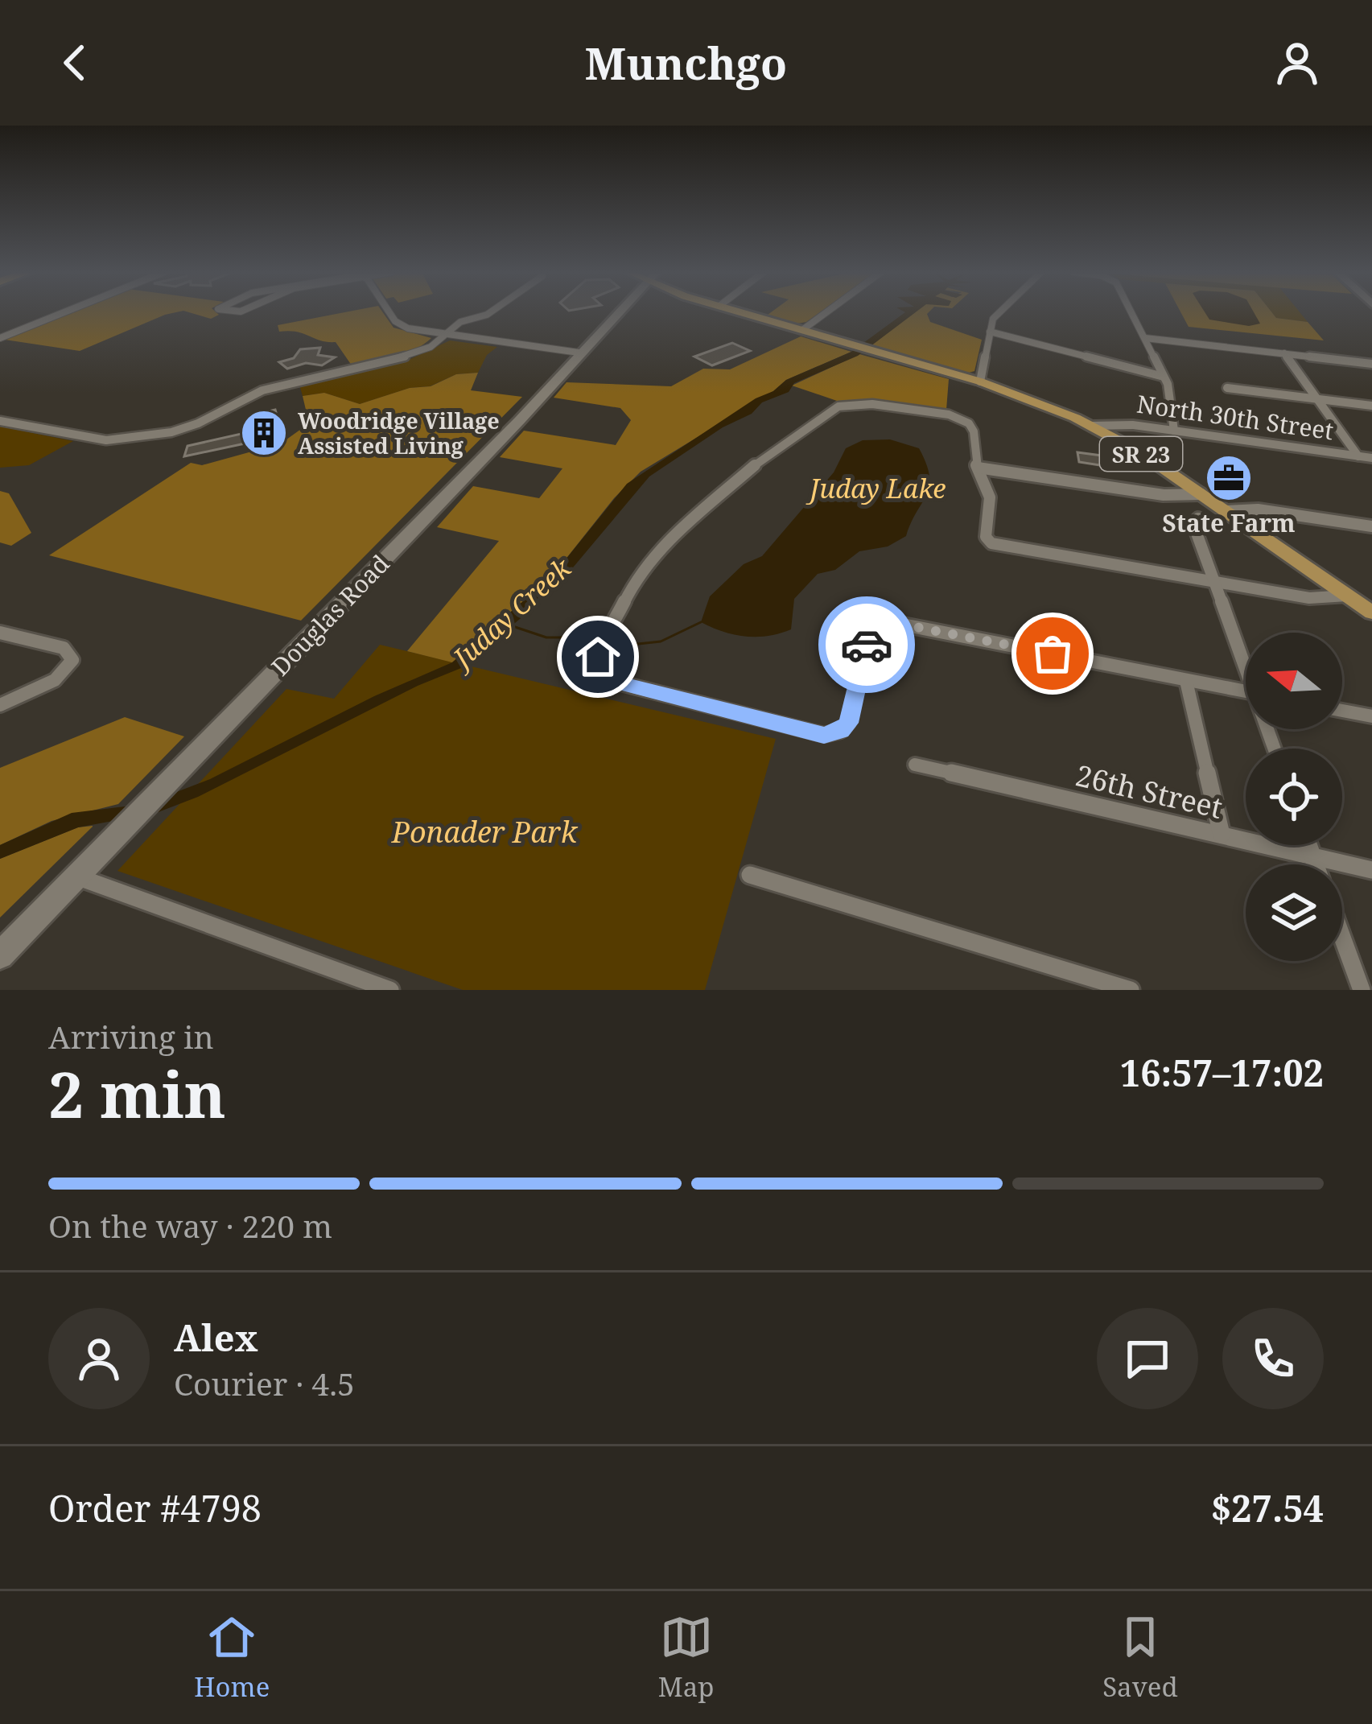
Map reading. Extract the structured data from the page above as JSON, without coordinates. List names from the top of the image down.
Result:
{
  "streets": {
    "main road": ["SR 23"],
    "street": ["North 30th Street", "Douglas Road", "26th Street"]
  },
  "crossings": [
    ["North 30th Street", "SR 23"]
  ],
  "water": ["Juday Lake", "Juday Creek"],
  "parks": ["Ponader Park"],
  "places": {
    "building": ["Woodridge Village Assisted Living"],
    "office": ["State Farm"]
  },
  "north": "left",
  "page": {
    "header": "Munchgo",
    "heading": ["2 min", "Arriving in", "16:57–17:02"],
    "panel": [
      "Alex",
      "Courier · 4.5",
      "Order #4798",
      "$27.54"
    ],
    "bar": "On the way · 220 m",
    "tabs": ["Home", "Map", "Saved"]
  }
}
